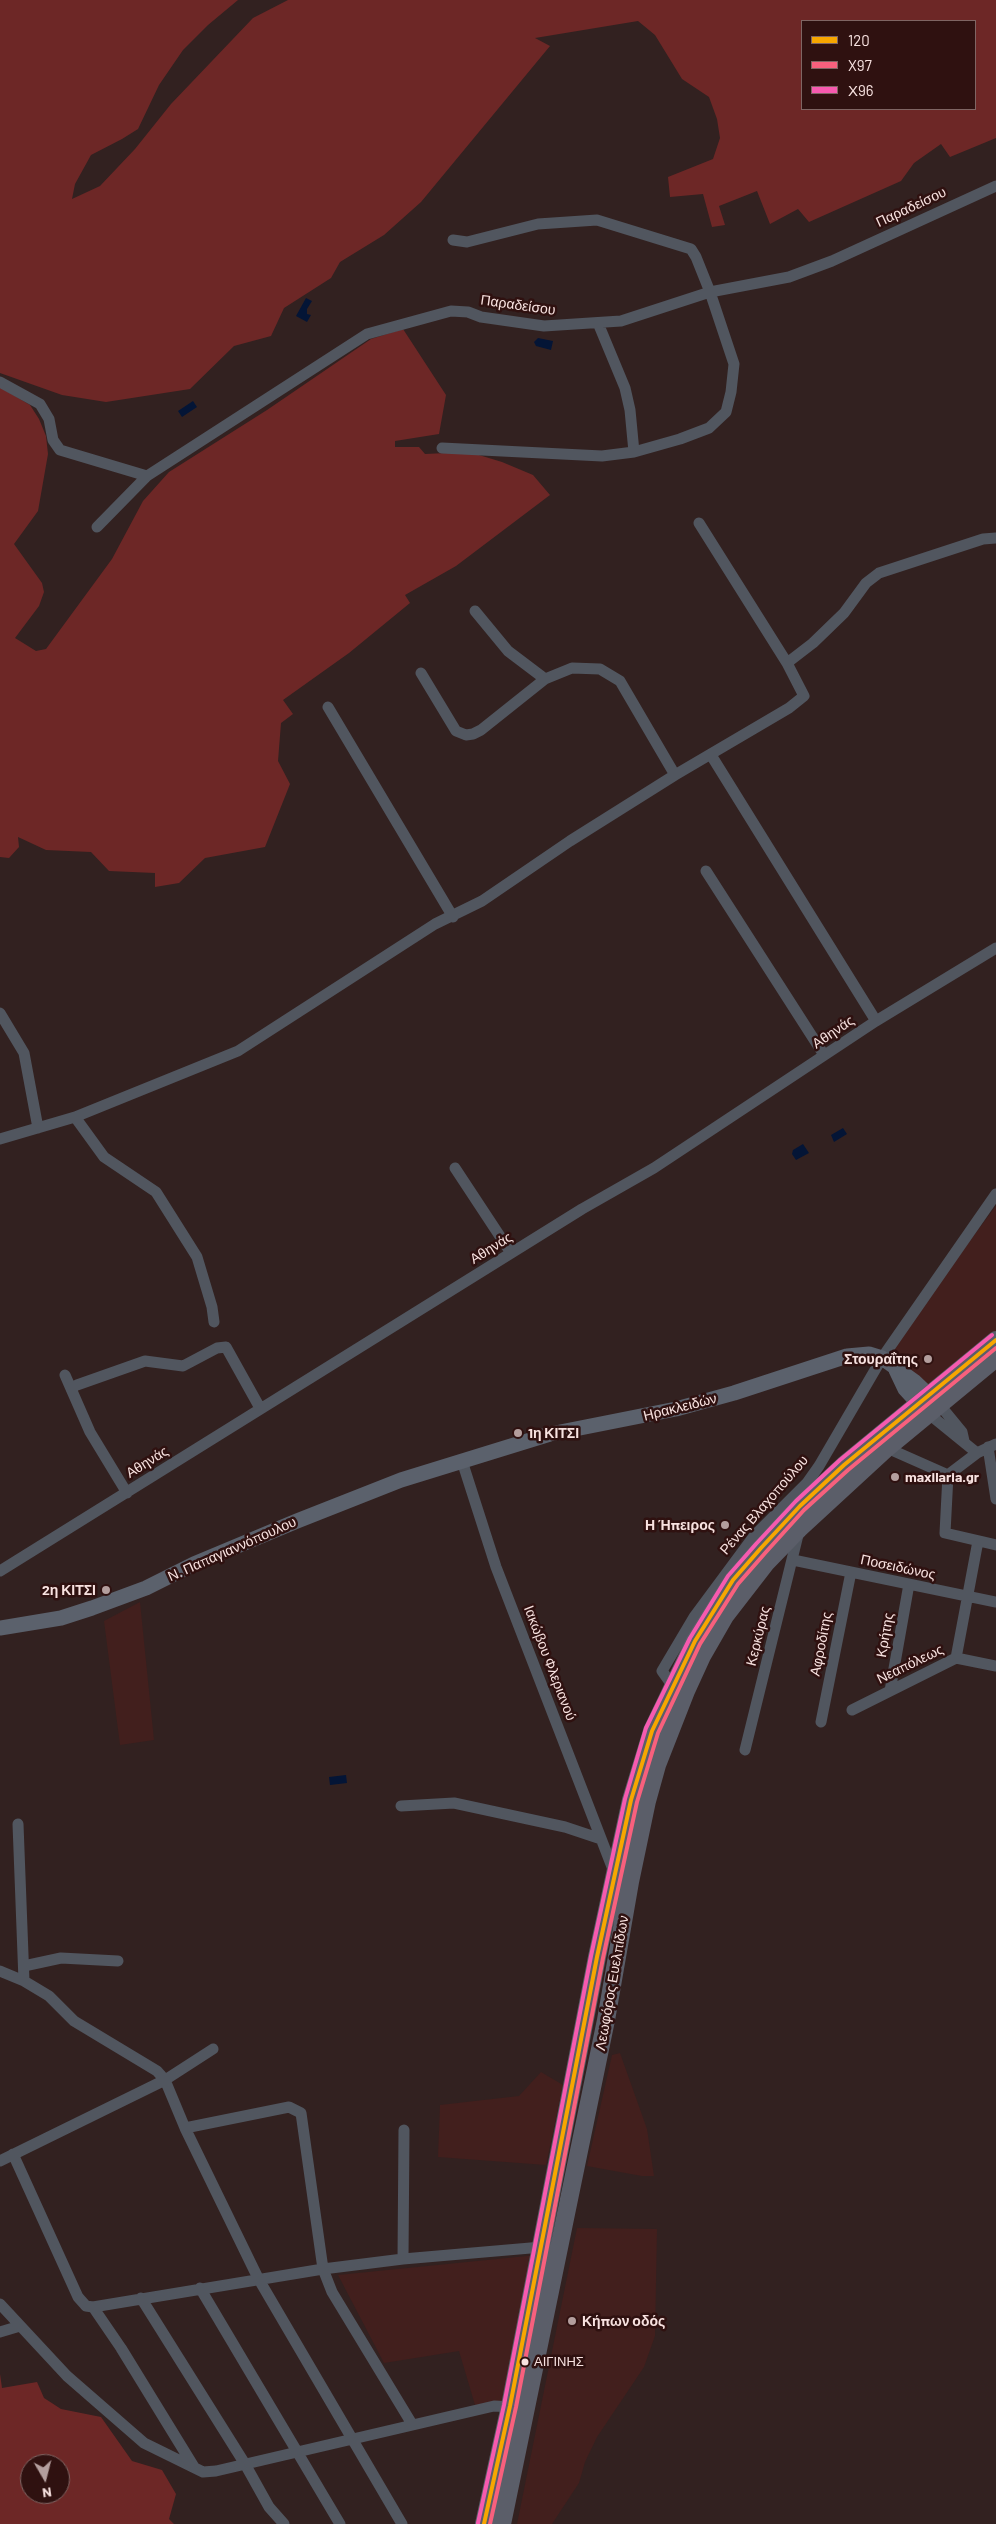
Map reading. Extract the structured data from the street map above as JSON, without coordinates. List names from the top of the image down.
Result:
{
  "streets": {
    "main road": ["Λεωφόρος Ευελπίδων"],
    "street": [
      "Παραδείσου",
      "Αθηνάς",
      "Ηρακλειδών",
      "Ρένας Βλαχοπούλου",
      "Ν. Παπαγιαννόπουλου",
      "Ποσειδώνος",
      "Κρήτης",
      "Κερκύρας",
      "Αφροδίτης",
      "Ιακώβου Φλεριανού",
      "Νεαπόλεως"
    ]
  },
  "crossings": [
    ["Ηρακλειδών", "Ρένας Βλαχοπούλου"],
    ["Ηρακλειδών", "Ν. Παπαγιαννόπουλου"],
    ["Ηρακλειδών", "Ιακώβου Φλεριανού"],
    ["Ρένας Βλαχοπούλου", "Λεωφόρος Ευελπίδων"],
    ["Ν. Παπαγιαννόπουλου", "Ιακώβου Φλεριανού"],
    ["Ποσειδώνος", "Κρήτης"],
    ["Ποσειδώνος", "Κερκύρας"],
    ["Ποσειδώνος", "Αφροδίτης"],
    ["Ποσειδώνος", "Νεαπόλεως"],
    ["Κρήτης", "Νεαπόλεως"],
    ["Κερκύρας", "Λεωφόρος Ευελπίδων"],
    ["Ιακώβου Φλεριανού", "Λεωφόρος Ευελπίδων"]
  ],
  "places": [
    "Στουραΐτης",
    "1η ΚΙΤΣΙ",
    "maxilaria.gr",
    "Η Ήπειρος",
    "2η ΚΙΤΣΙ",
    "Κήπων οδός",
    "ΑΙΓΙΝΗΣ"
  ],
  "lines": ["transit line Χ96", "transit line 120", "transit line X97"],
  "legend": ["120", "X97", "Χ96"],
  "north": "bottom"
}
